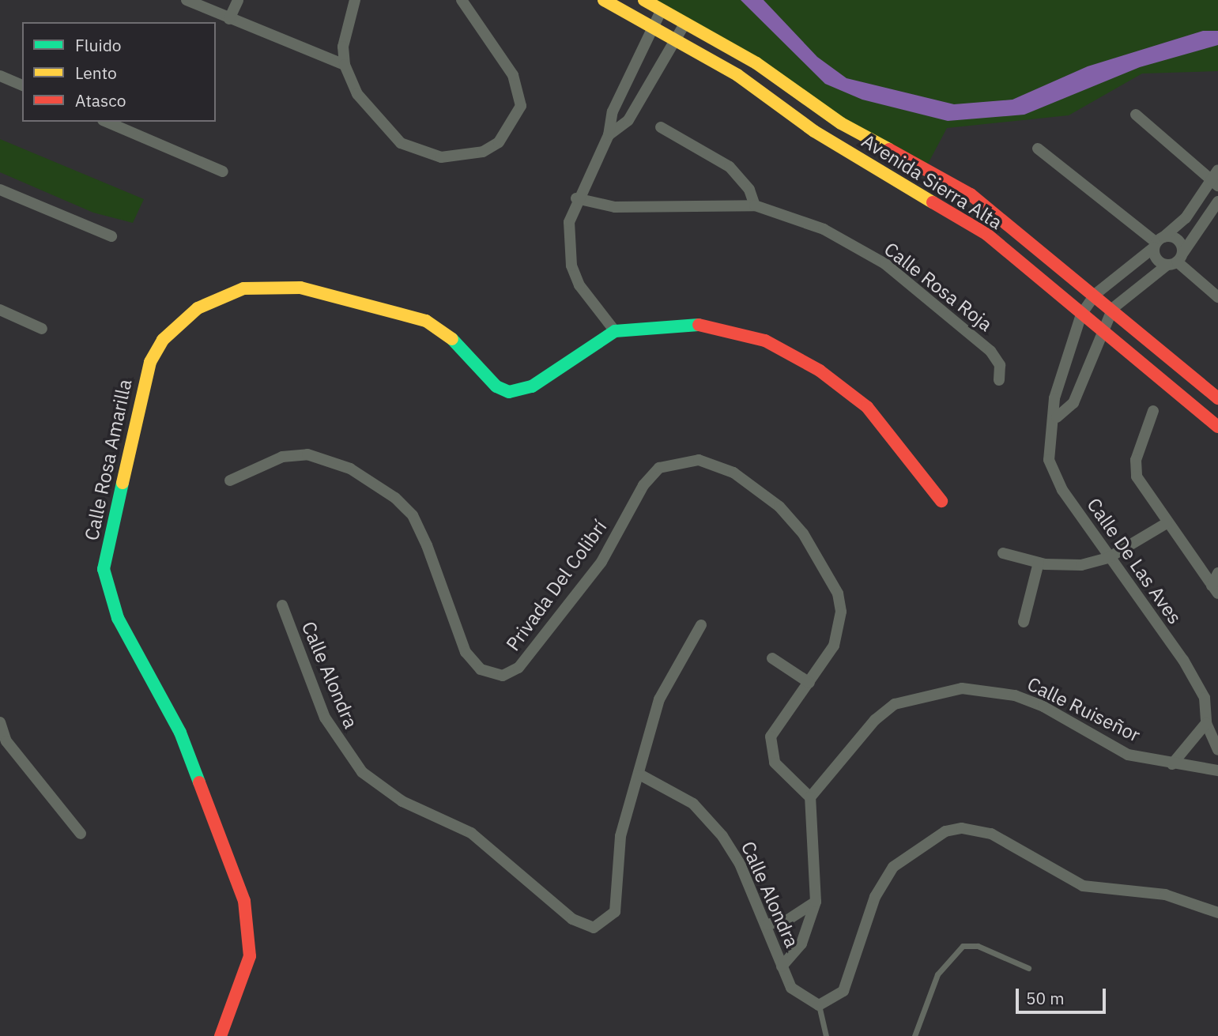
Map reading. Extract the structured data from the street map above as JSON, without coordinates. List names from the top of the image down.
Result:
{
  "streets": {
    "street": [
      "Avenida Sierra Alta",
      "Calle Rosa Roja",
      "Calle Rosa Amarilla",
      "Calle De Las Aves",
      "Privada Del Colibrí",
      "Calle Alondra",
      "Calle Ruiseñor"
    ]
  },
  "crossings": [
    ["Avenida Sierra Alta", "Calle De Las Aves"],
    ["Privada Del Colibrí", "Calle Ruiseñor"]
  ],
  "legend": ["Fluido", "Lento", "Atasco"],
  "scale_bar": "50 m"
}
